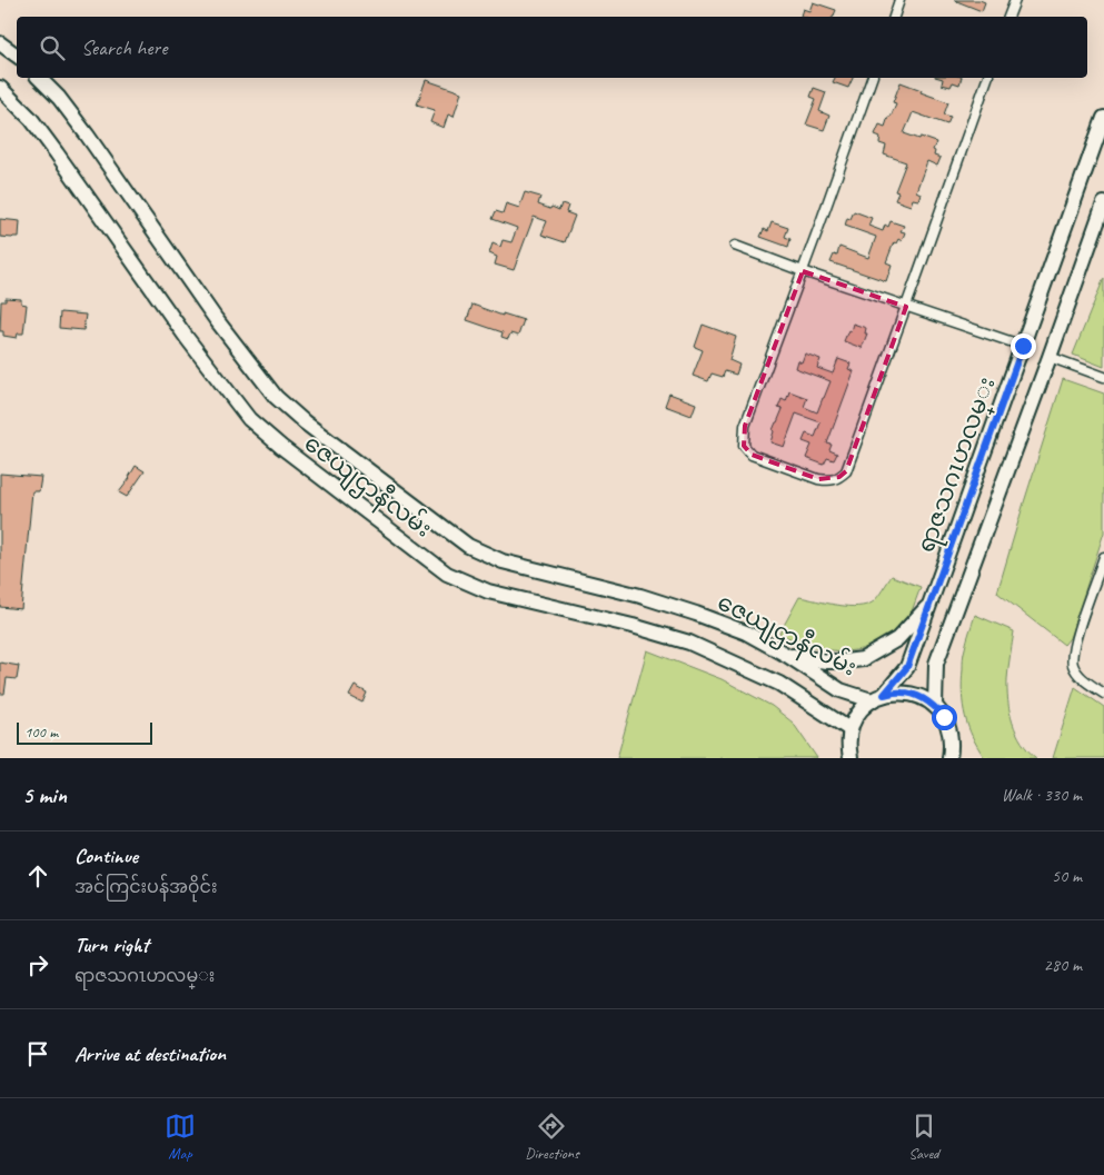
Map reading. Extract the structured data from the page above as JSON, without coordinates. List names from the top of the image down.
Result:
{
  "streets": {
    "main road": ["ရာဇသဂၤဟလမ္း", "ဇေယျဌာနီလမ်း"]
  },
  "crossings": [
    ["ရာဇသဂၤဟလမ္း", "ဇေယျဌာနီလမ်း"]
  ],
  "scale_bar": "100 m",
  "page": {
    "search": "Search here",
    "scale": "100 m",
    "heading": ["5 min", "Walk · 330 m"],
    "list": [
      ["Continue", "အင်ကြင်းပန်အ၀ိုင်း", "50 m"],
      ["Turn right", "ရာဇသဂၤဟလမ္း", "280 m"],
      "Arrive at destination"
    ],
    "nav": ["Map", "Directions", "Saved"]
  }
}
